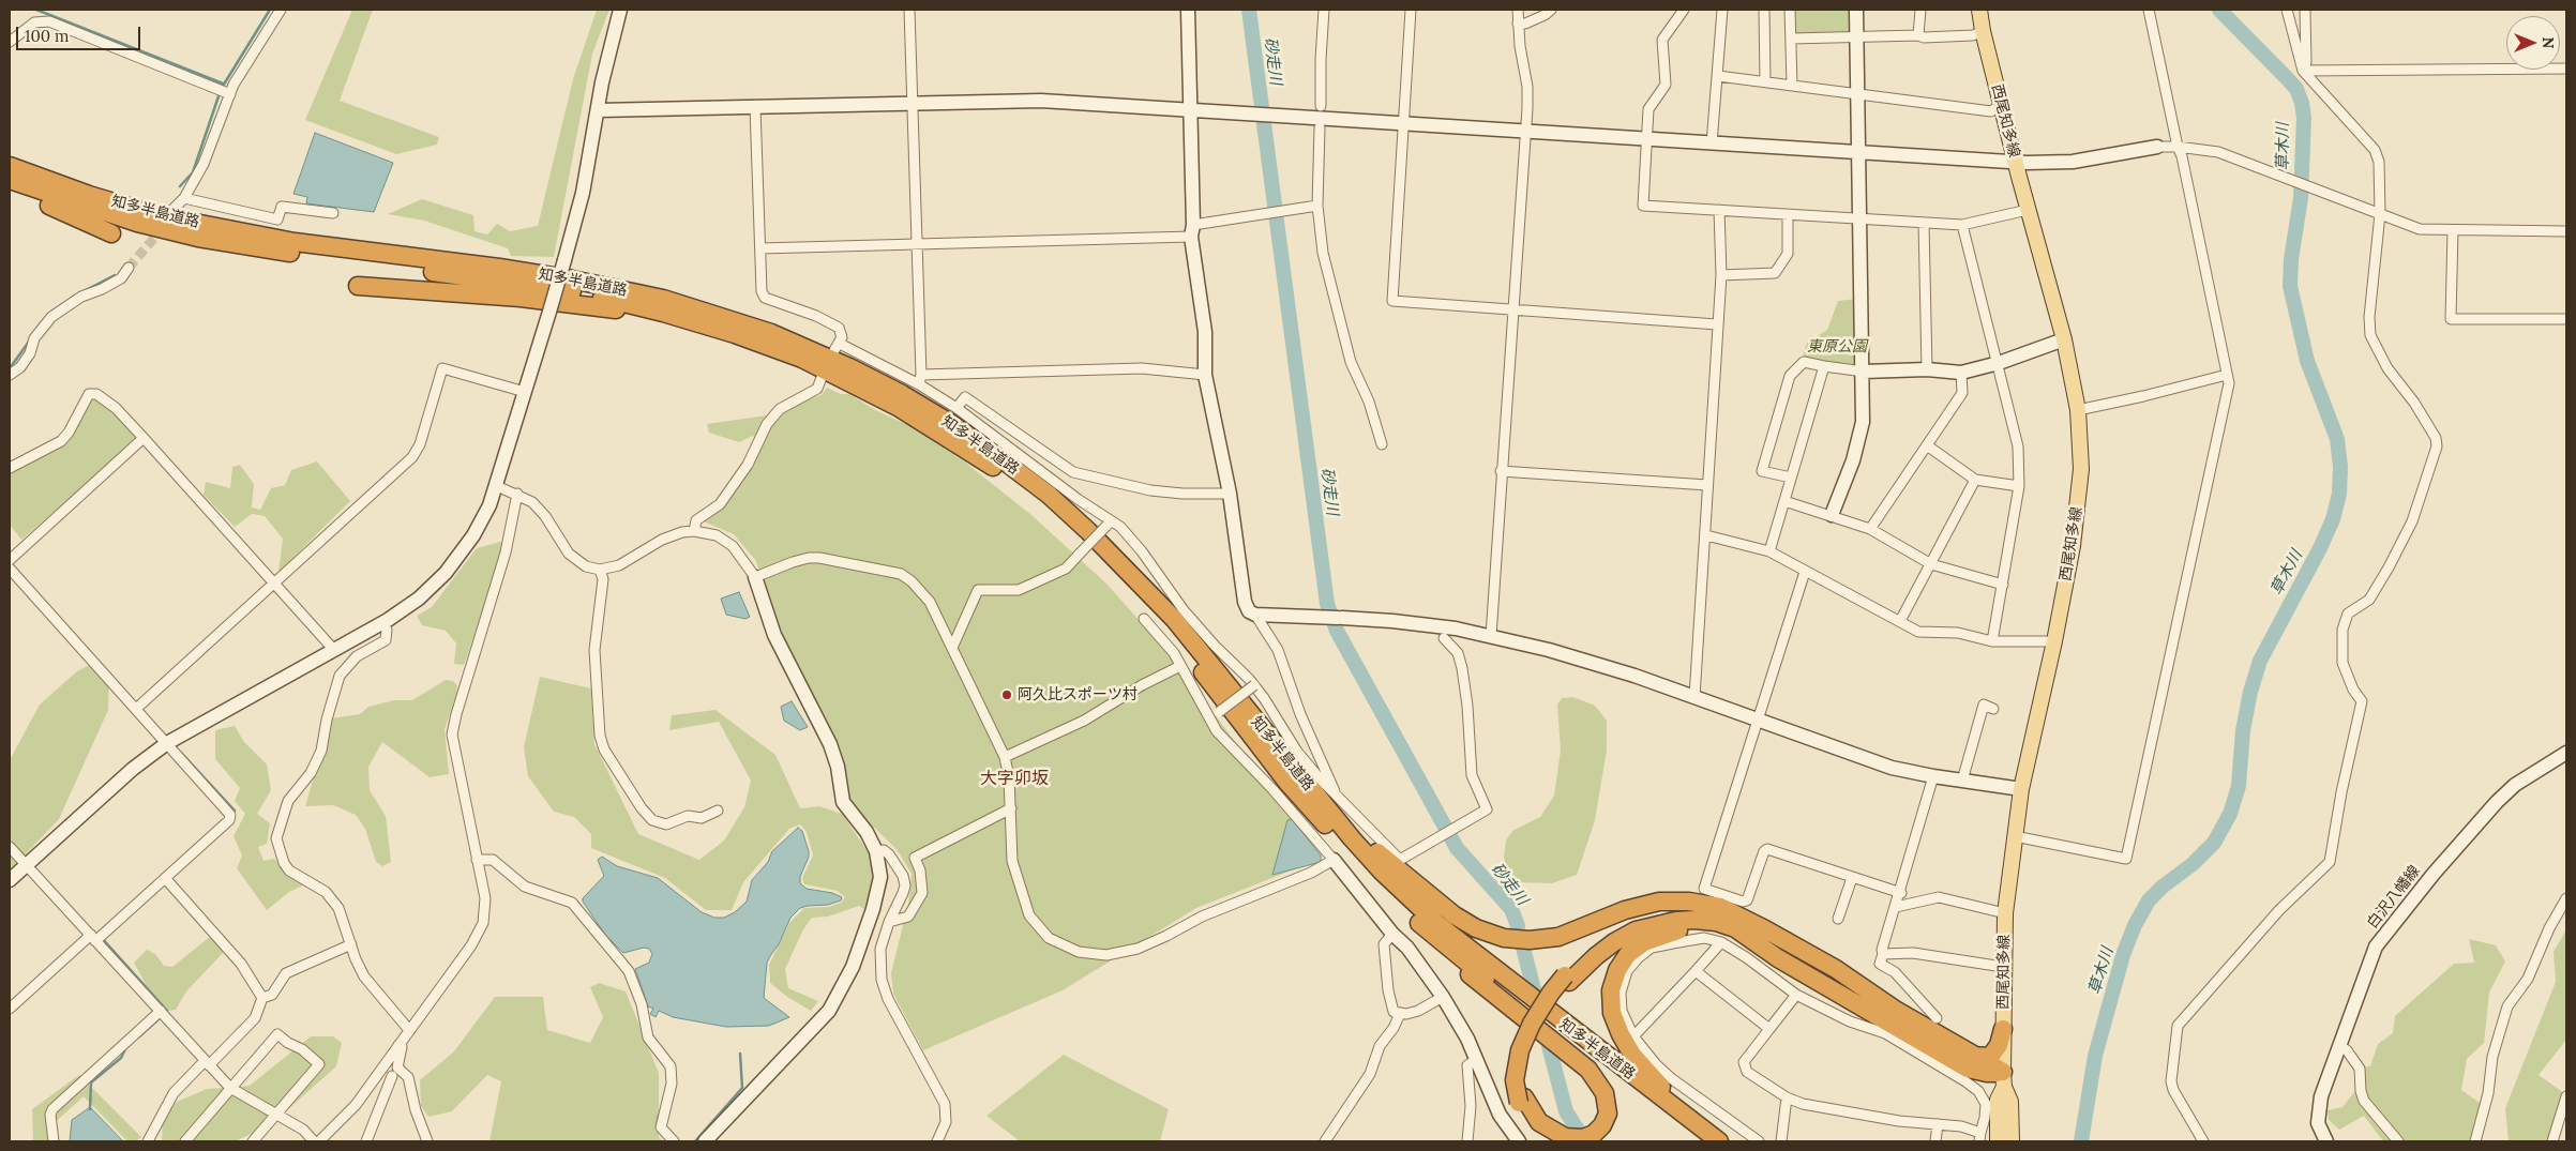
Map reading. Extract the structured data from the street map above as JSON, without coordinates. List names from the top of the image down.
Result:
{
  "streets": {
    "highway": ["知多半島道路"],
    "main road": ["西尾知多線"],
    "street": ["白沢八幡線"]
  },
  "districts": ["大字卯坂"],
  "water": ["砂走川", "草木川"],
  "parks": ["東原公園"],
  "places": ["阿久比スポーツ村"],
  "scale_bar": "100 m",
  "north": "right"
}
